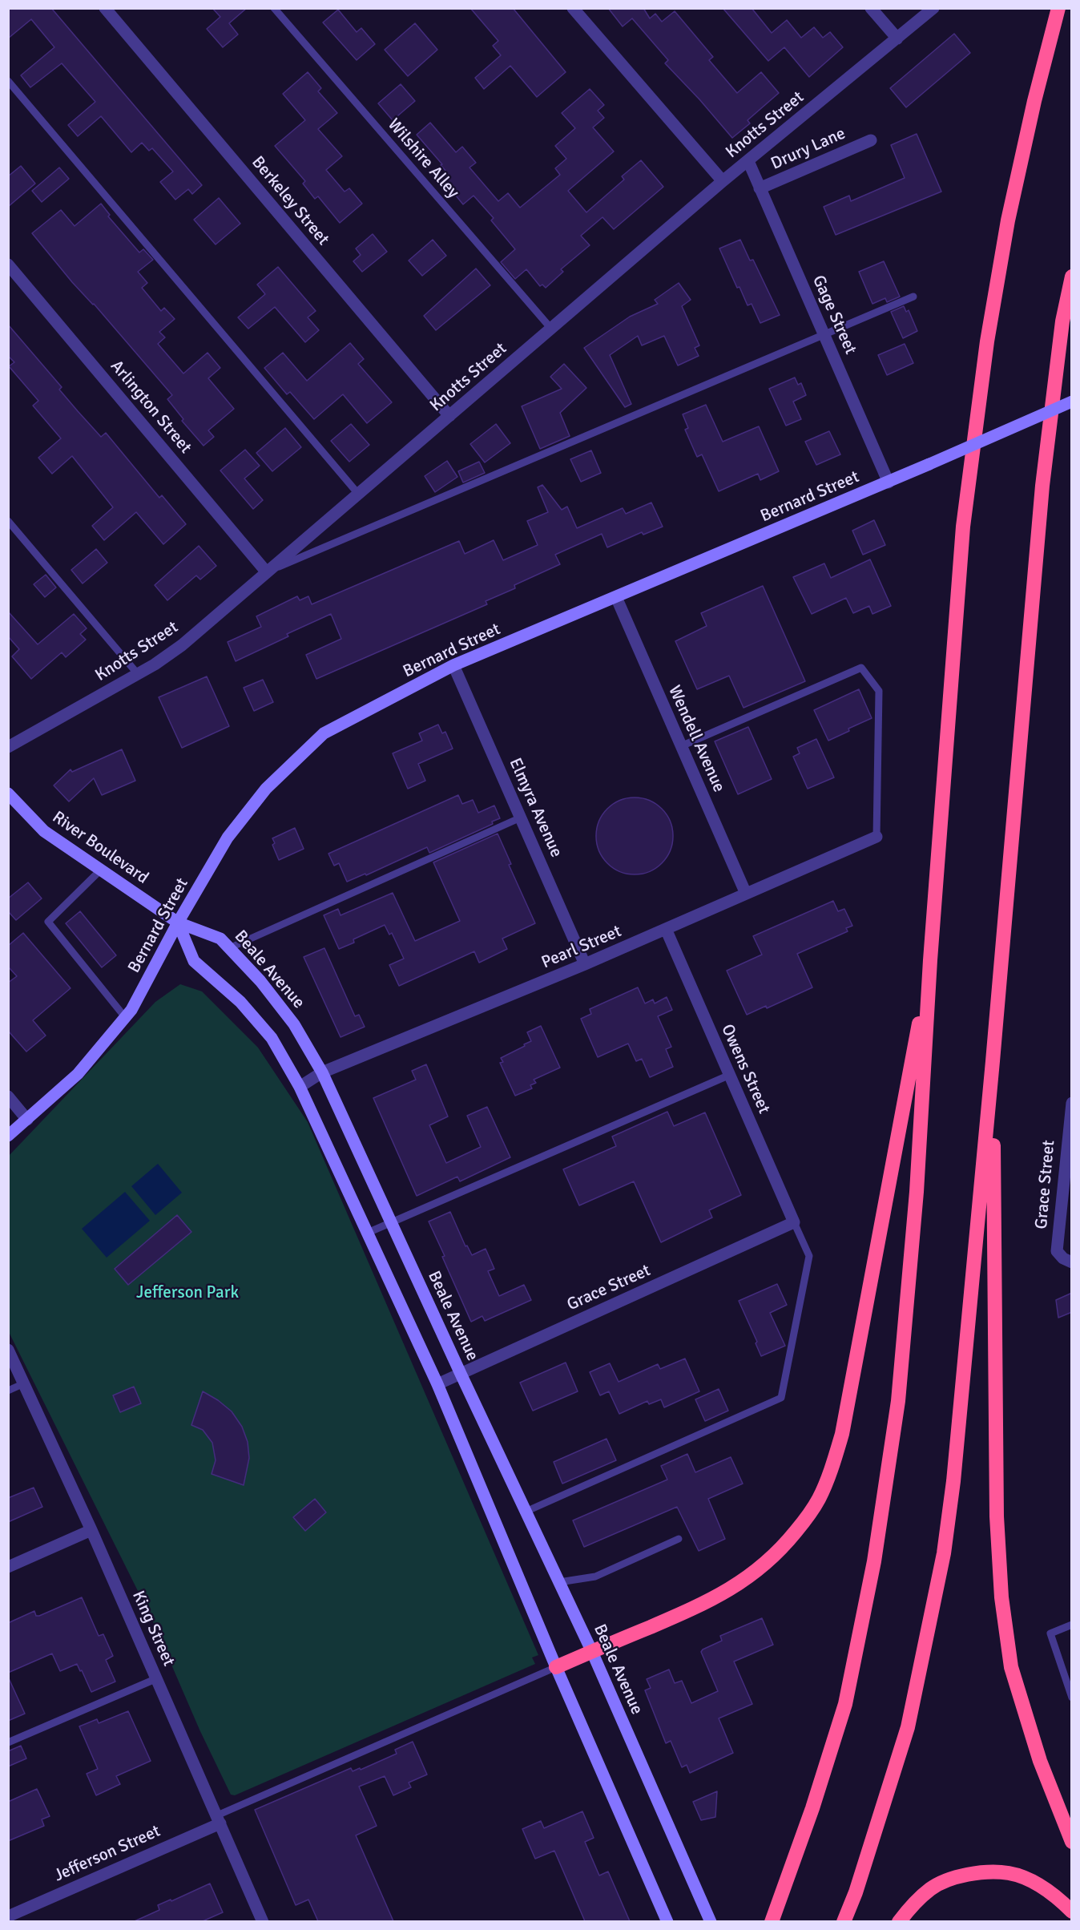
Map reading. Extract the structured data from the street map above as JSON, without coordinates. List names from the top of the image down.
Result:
{
  "streets": {
    "main road": ["Bernard Street", "River Boulevard", "Beale Avenue"],
    "street": [
      "Knotts Street",
      "Drury Lane",
      "Berkeley Street",
      "Gage Street",
      "Arlington Street",
      "Wendell Avenue",
      "Elmyra Avenue",
      "Pearl Street",
      "Owens Street",
      "Grace Street",
      "King Street",
      "Jefferson Street"
    ],
    "lane": ["Wilshire Alley"]
  },
  "crossings": [
    ["Knotts Street", "Wilshire Alley"],
    ["Knotts Street", "Berkeley Street"],
    ["Knotts Street", "Gage Street"],
    ["Knotts Street", "Arlington Street"],
    ["Drury Lane", "Gage Street"],
    ["Gage Street", "Bernard Street"],
    ["Bernard Street", "Wendell Avenue"],
    ["Bernard Street", "Elmyra Avenue"],
    ["Bernard Street", "River Boulevard"],
    ["Bernard Street", "Beale Avenue"],
    ["Wendell Avenue", "Pearl Street"],
    ["Elmyra Avenue", "Pearl Street"],
    ["River Boulevard", "Beale Avenue"],
    ["Pearl Street", "Beale Avenue"],
    ["Pearl Street", "Owens Street"],
    ["Beale Avenue", "Grace Street"],
    ["Owens Street", "Grace Street"],
    ["King Street", "Jefferson Street"]
  ],
  "parks": ["Jefferson Park"]
}
